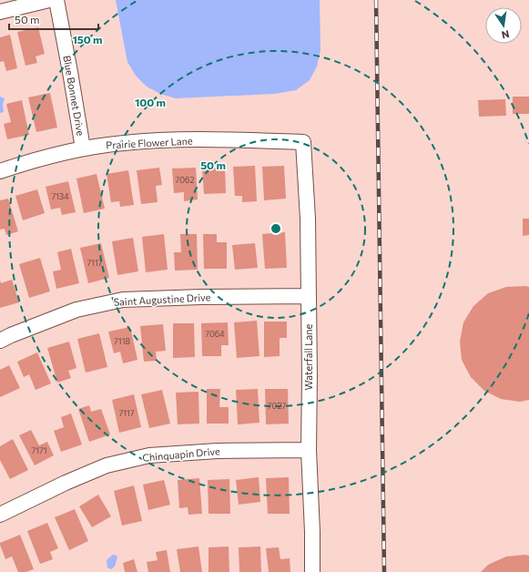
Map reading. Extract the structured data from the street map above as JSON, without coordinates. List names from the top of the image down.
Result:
{
  "streets": {
    "street": [
      "Blue Bonnet Drive",
      "Prairie Flower Lane",
      "Saint Augustine Drive",
      "Waterfall Lane",
      "Chinquapin Drive"
    ]
  },
  "crossings": [
    ["Blue Bonnet Drive", "Prairie Flower Lane"],
    ["Prairie Flower Lane", "Waterfall Lane"],
    ["Saint Augustine Drive", "Waterfall Lane"],
    ["Waterfall Lane", "Chinquapin Drive"]
  ],
  "house_numbers": [
    "7062",
    "7134",
    "7117",
    "7064",
    "7118",
    "7027",
    "7117",
    "7171"
  ],
  "scale_bar": "50 m",
  "north": "bottom",
  "rings": ["150 m", "100 m", "50 m"]
}
